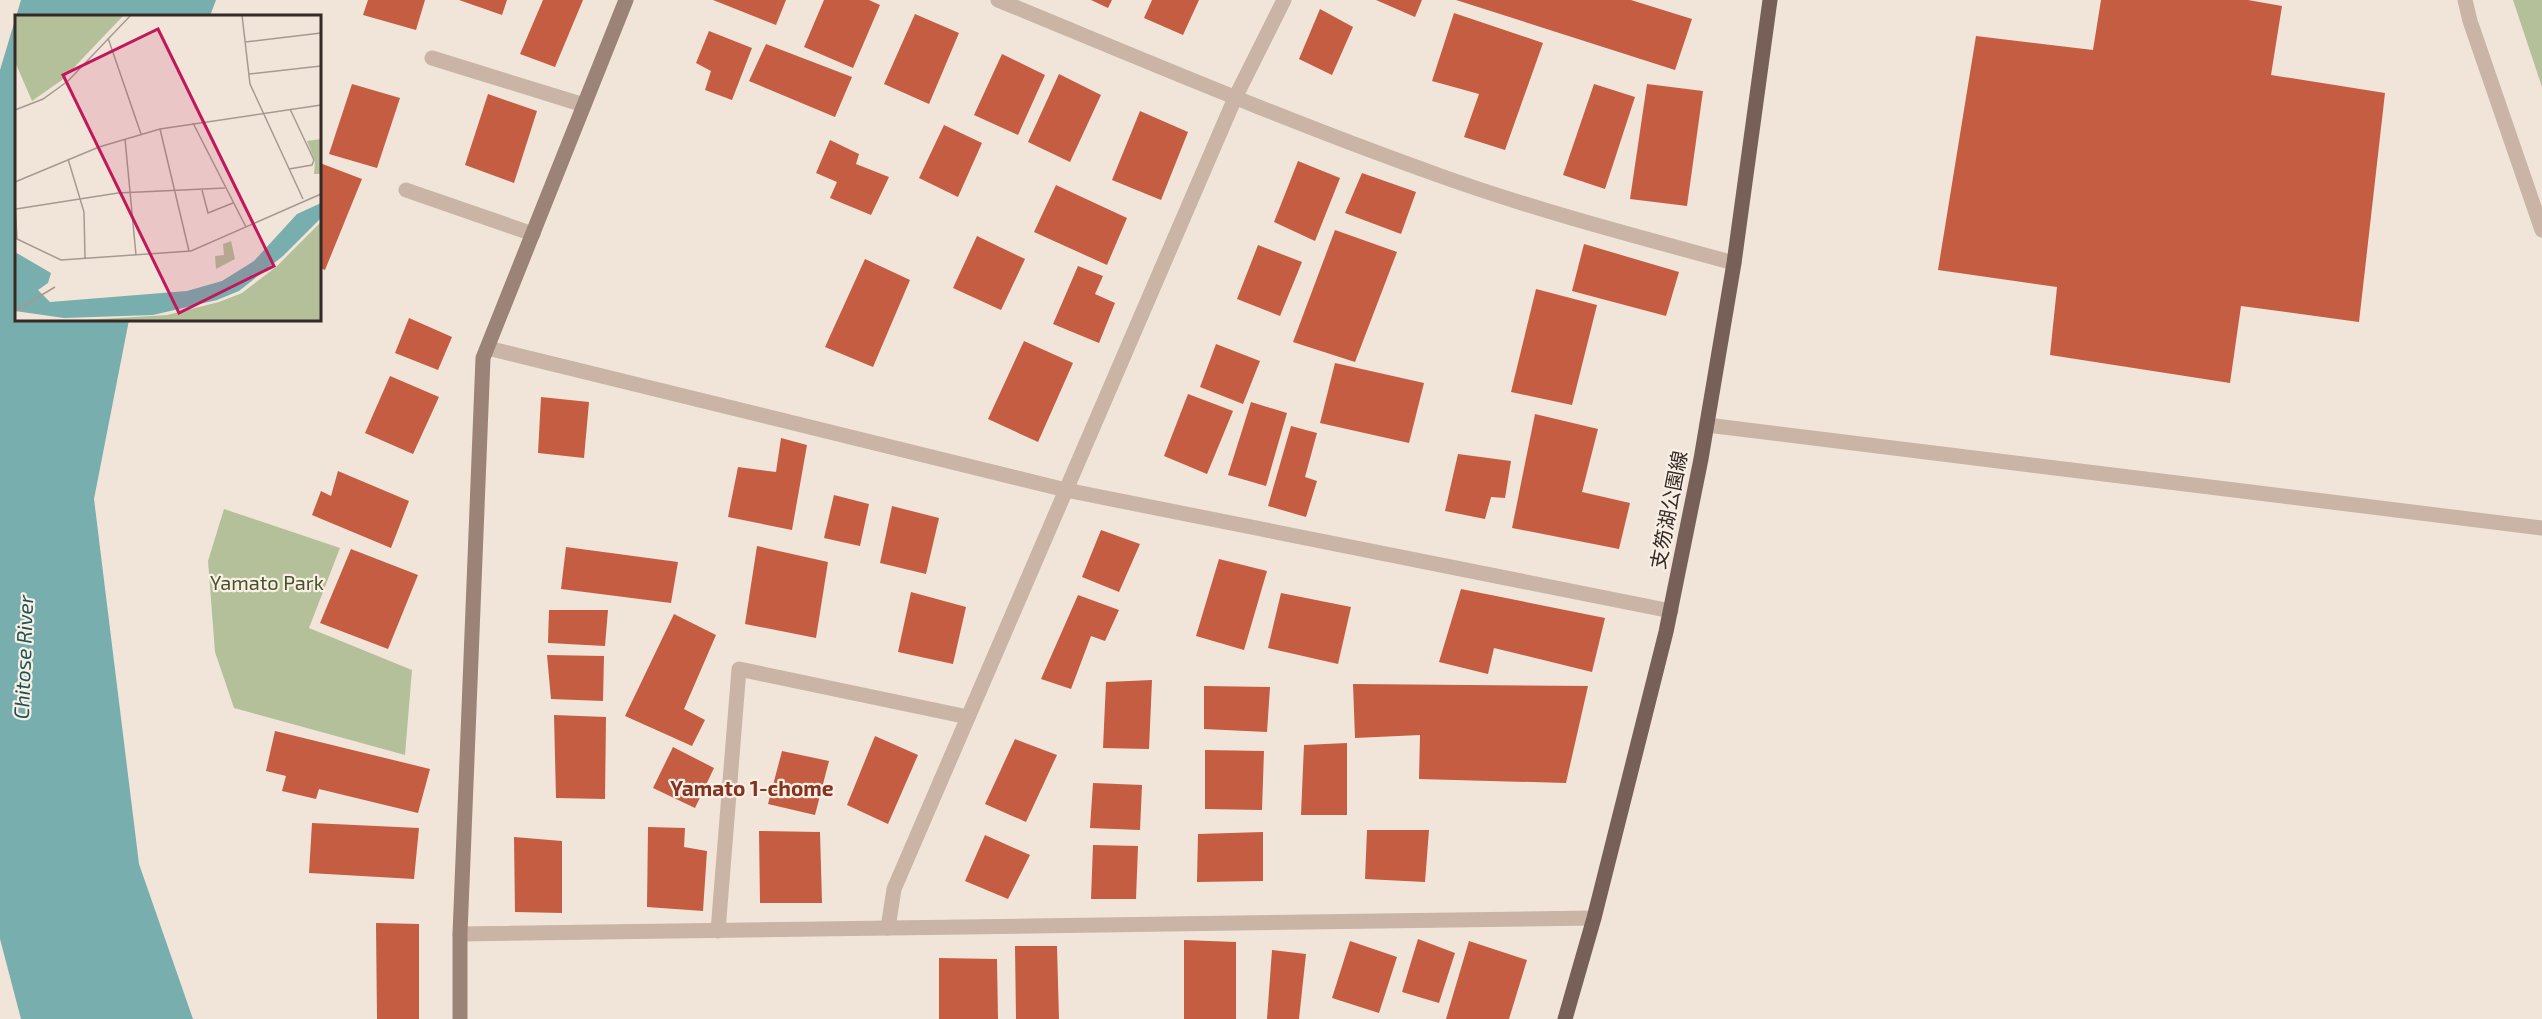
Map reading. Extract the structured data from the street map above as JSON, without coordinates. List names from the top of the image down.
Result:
{
  "streets": {
    "main road": ["支笏湖公園線"]
  },
  "districts": ["Yamato 1-chome"],
  "water": ["Chitose River"],
  "parks": ["Yamato Park"]
}
